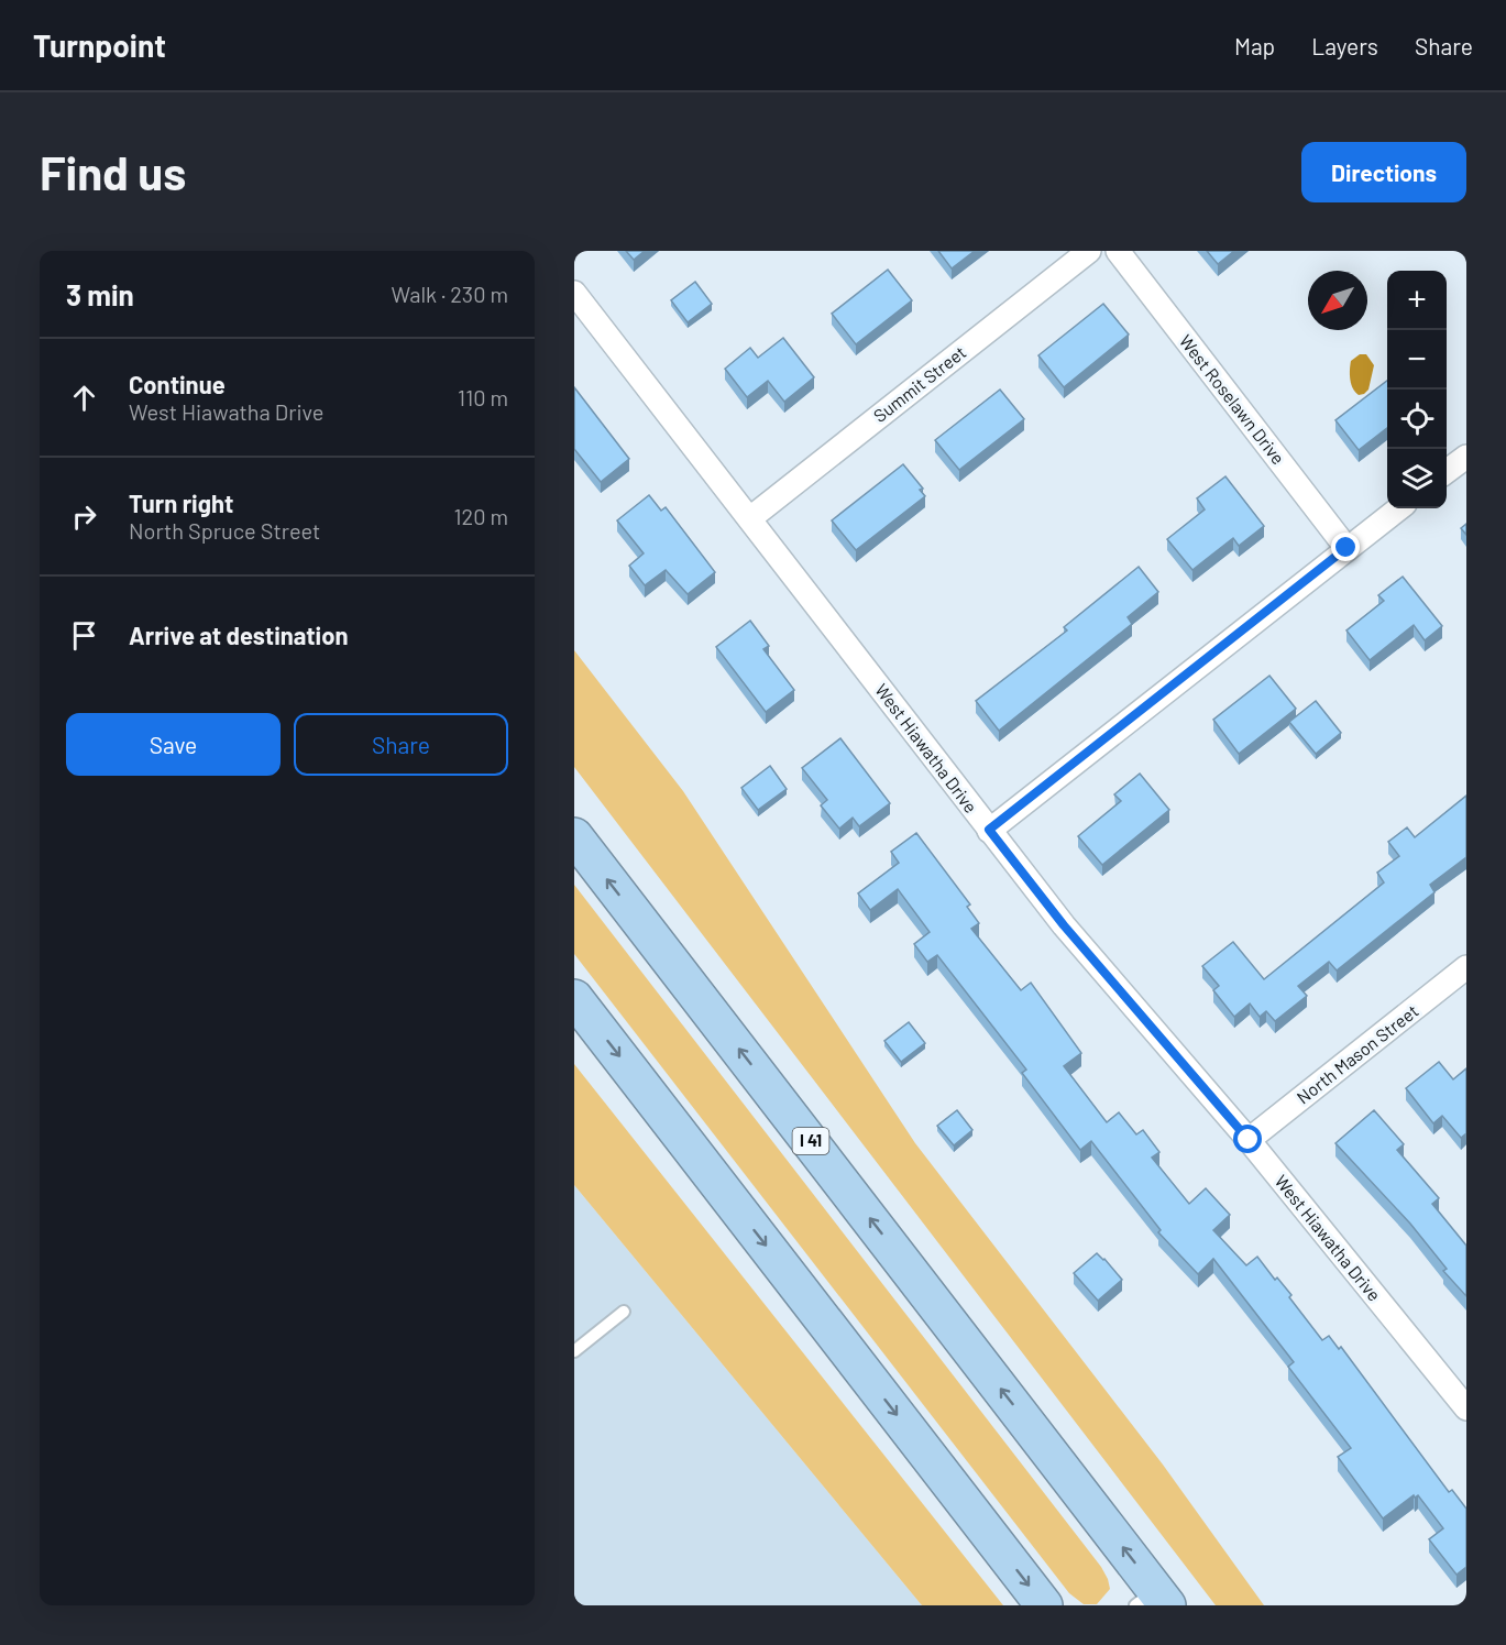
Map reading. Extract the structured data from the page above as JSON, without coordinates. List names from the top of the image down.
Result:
{
  "streets": {
    "highway": ["I 41"],
    "street": [
      "Summit Street",
      "West Roselawn Drive",
      "West Hiawatha Drive",
      "North Mason Street"
    ]
  },
  "crossings": [
    ["Summit Street", "West Hiawatha Drive"],
    ["West Hiawatha Drive", "North Mason Street"]
  ],
  "north": "bottom left",
  "page": {
    "header": "Turnpoint",
    "nav": ["Map", "Layers", "Share"],
    "buttons": [
      "Directions",
      ["Save", "Share"]
    ],
    "title": "Find us",
    "heading": ["3 min", "Walk · 230 m"],
    "map_buttons": ["+", "−"],
    "list": [
      ["Continue", "West Hiawatha Drive", "110 m"],
      ["Turn right", "North Spruce Street", "120 m"],
      "Arrive at destination"
    ]
  }
}
